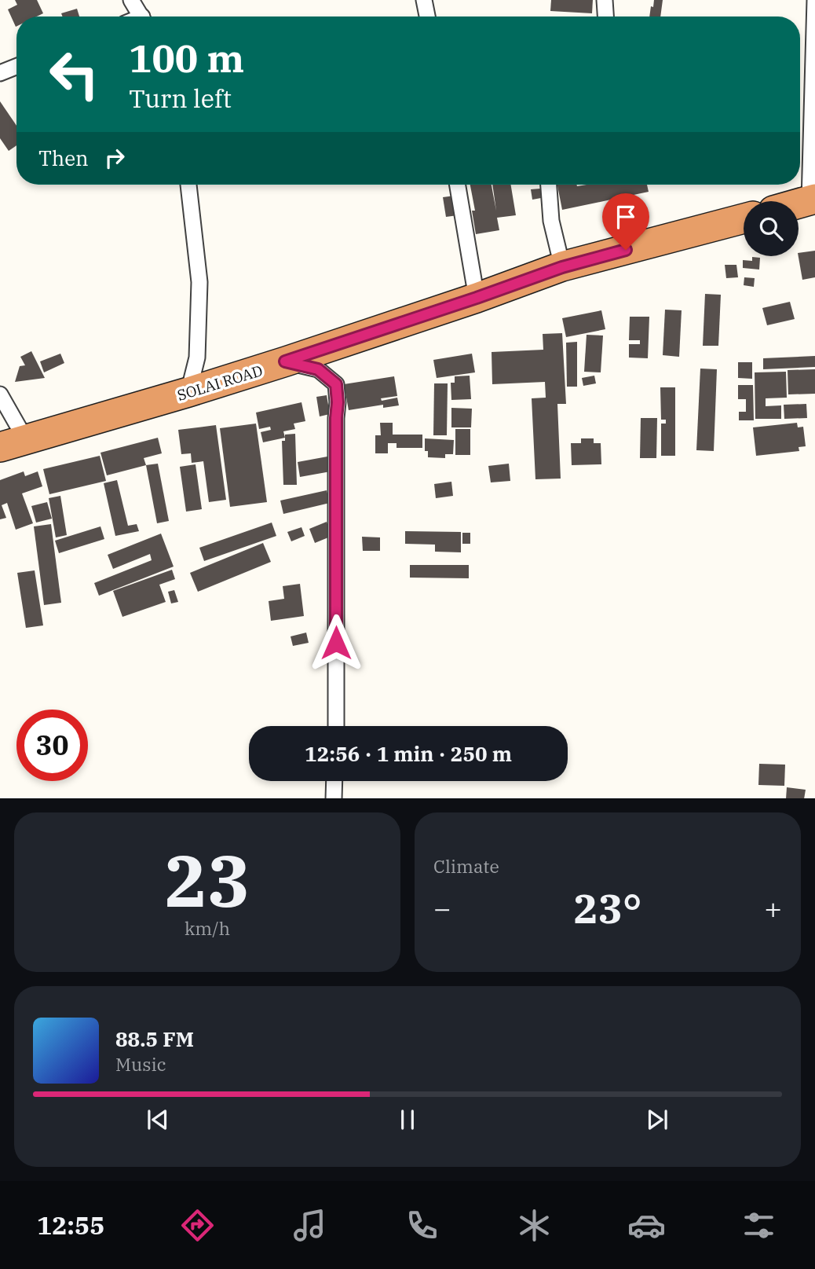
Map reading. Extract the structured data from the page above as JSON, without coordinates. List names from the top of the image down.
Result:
{
  "streets": {
    "highway": ["SOLAI ROAD"]
  },
  "page": {
    "turn": ["100 m", "Turn left"],
    "then": "Then",
    "limit": "30",
    "trip": "12:56 · 1 min · 250 m",
    "tile": [
      ["23", "km/h"],
      "Climate"
    ],
    "heat": ["−", "23°", "+"],
    "song": ["88.5 FM", "Music"],
    "tabs": "12:55"
  }
}
